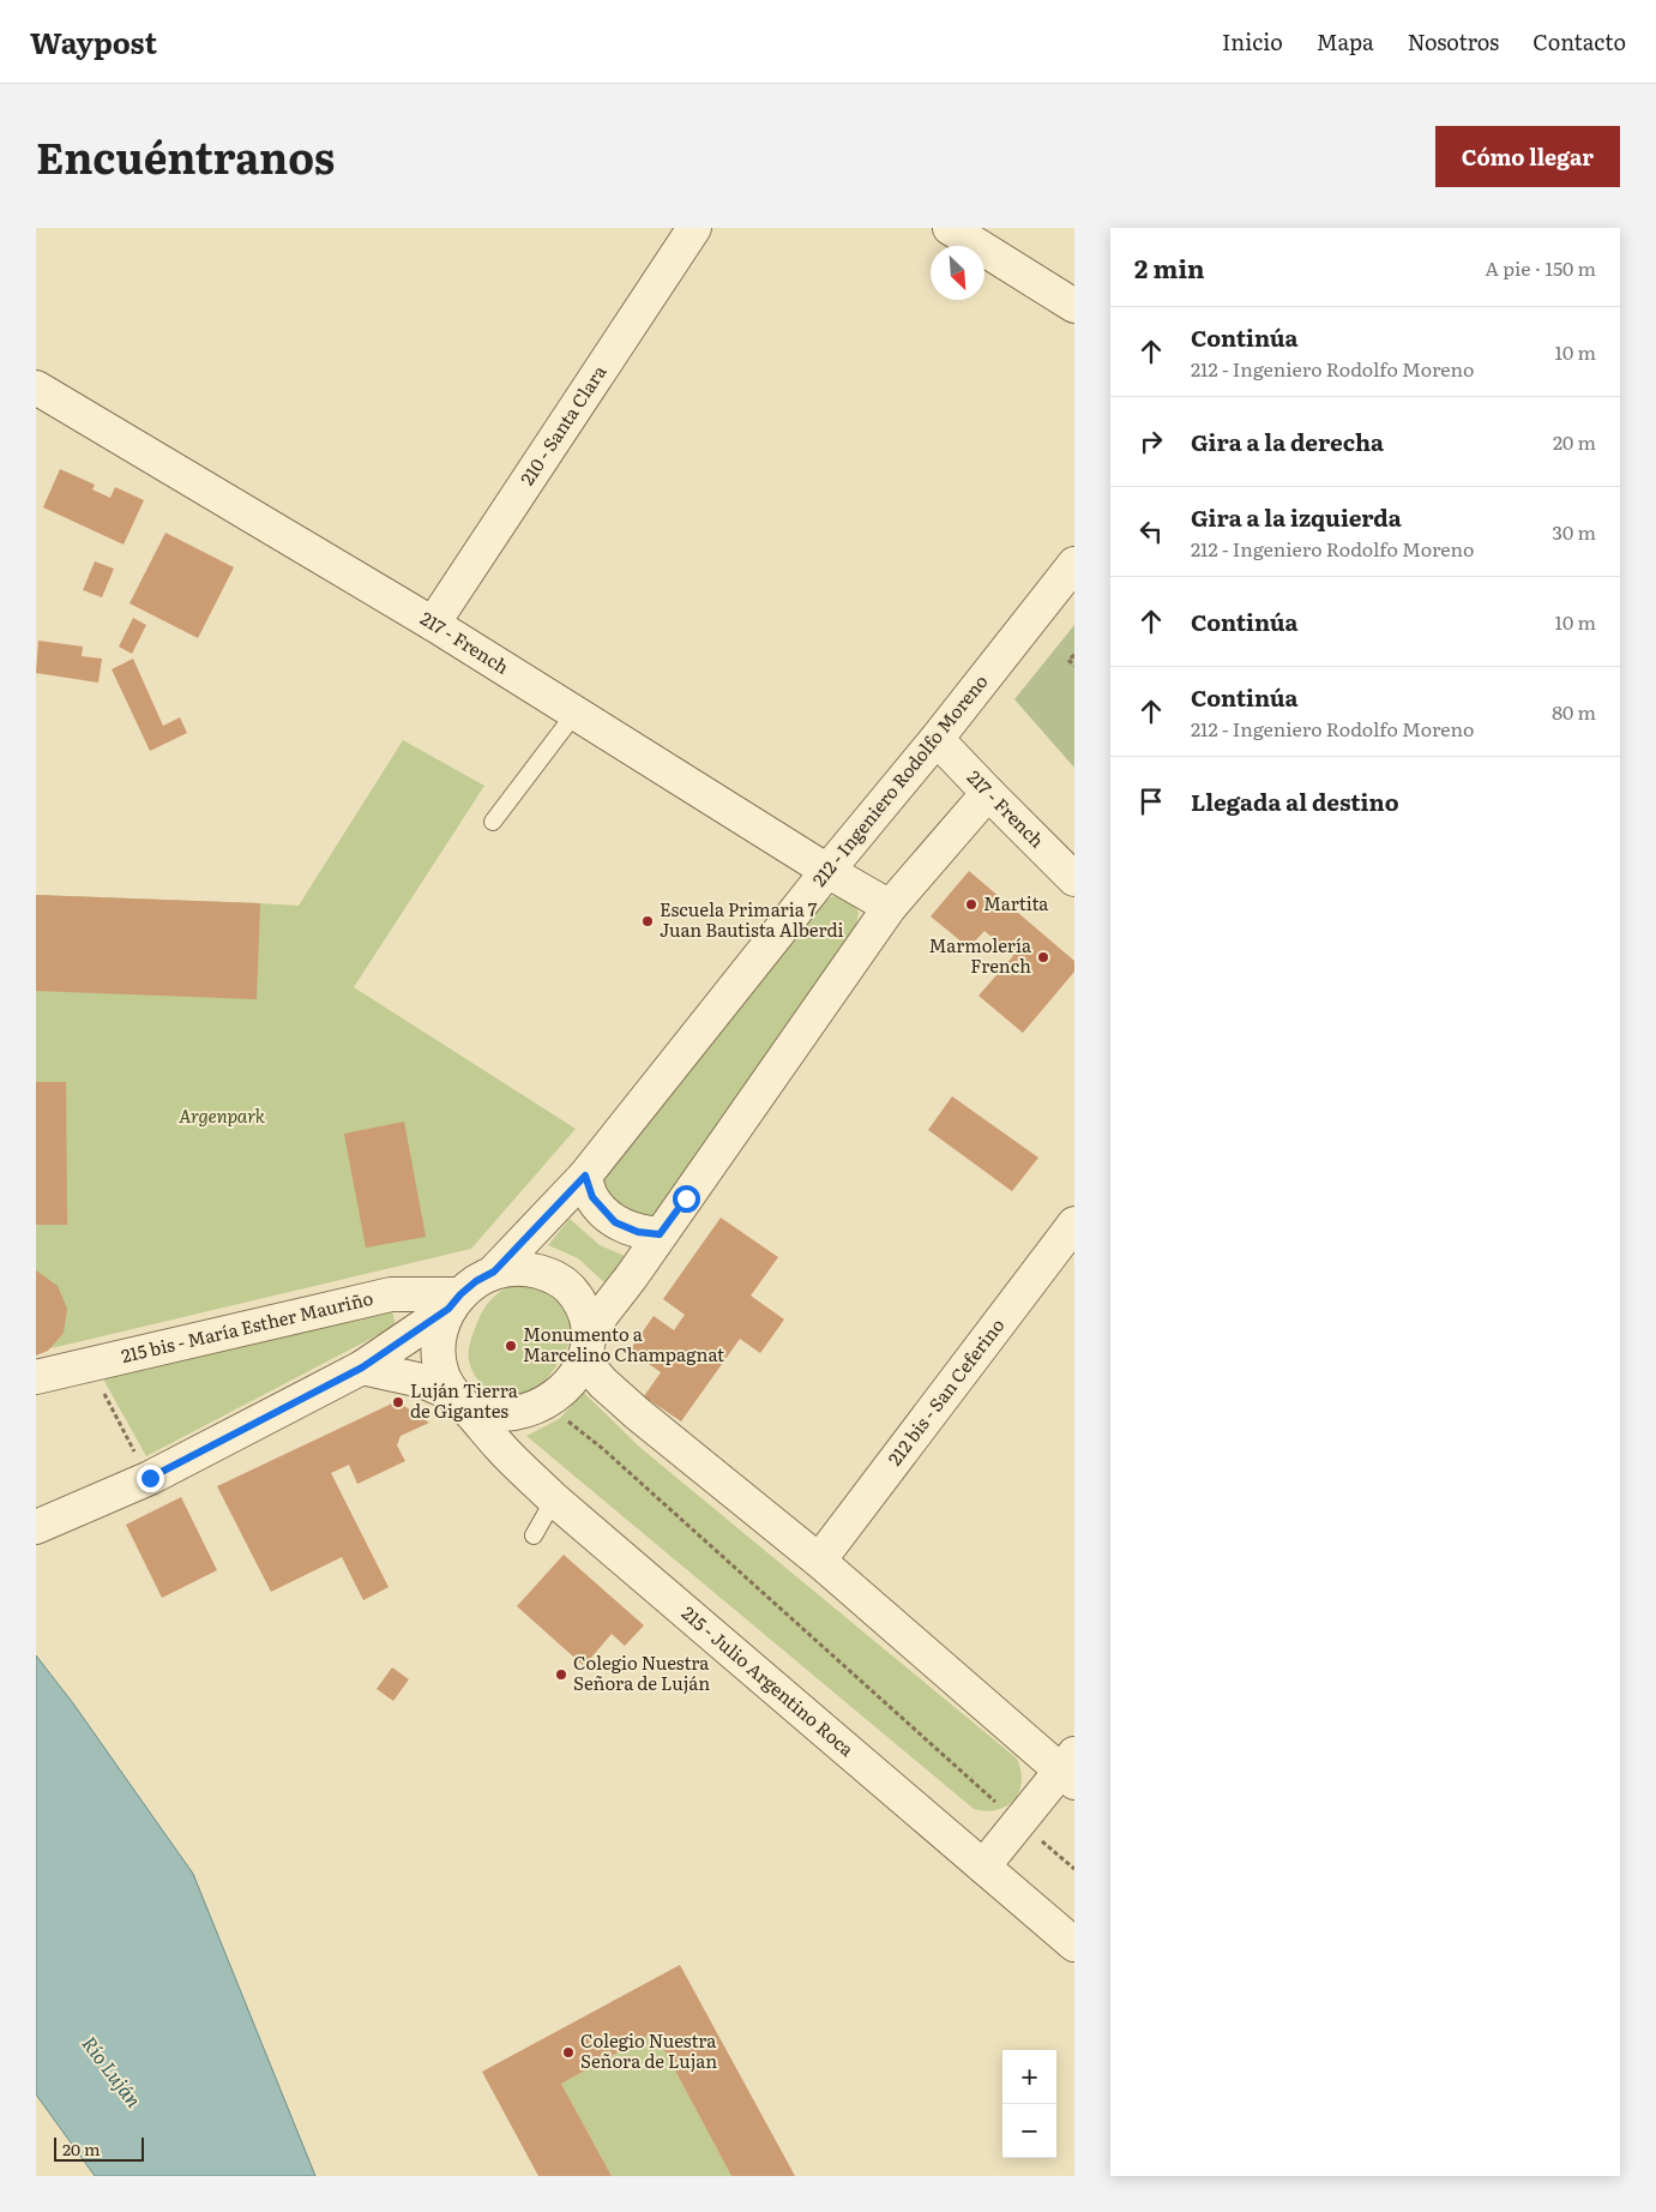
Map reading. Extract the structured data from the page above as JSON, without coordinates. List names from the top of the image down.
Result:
{
  "streets": {
    "street": [
      "210 - Santa Clara",
      "217 - French",
      "212 - Ingeniero Rodolfo Moreno",
      "215 bis - María Esther Mauriño",
      "212 bis - San Ceferino",
      "215 - Julio Argentino Roca"
    ]
  },
  "crossings": [
    ["210 - Santa Clara", "217 - French"],
    ["217 - French", "212 - Ingeniero Rodolfo Moreno"],
    ["212 - Ingeniero Rodolfo Moreno", "215 bis - María Esther Mauriño"],
    ["212 - Ingeniero Rodolfo Moreno", "215 - Julio Argentino Roca"],
    ["215 bis - María Esther Mauriño", "215 - Julio Argentino Roca"]
  ],
  "water": ["Río Luján"],
  "parks": ["Argenpark"],
  "places": [
    "Martita",
    "Escuela Primaria 7 Juan Bautista Alberdi",
    "Marmolería French",
    "Monumento a Marcelino Champagnat",
    "Luján Tierra de Gigantes",
    "Colegio Nuestra Señora de Luján",
    "Colegio Nuestra Señora de Lujan"
  ],
  "scale_bar": "20 m",
  "north": "bottom right",
  "page": {
    "header": "Waypost",
    "nav": [
      "Inicio",
      "Mapa",
      "Nosotros",
      "Contacto"
    ],
    "title": "Encuéntranos",
    "buttons": "Cómo llegar",
    "heading": ["2 min", "A pie · 150 m"],
    "list": [
      ["Continúa", "212 - Ingeniero Rodolfo Moreno", "10 m"],
      ["Gira a la derecha", "20 m"],
      ["Gira a la izquierda", "212 - Ingeniero Rodolfo Moreno", "30 m"],
      ["Continúa", "10 m"],
      ["Continúa", "212 - Ingeniero Rodolfo Moreno", "80 m"],
      "Llegada al destino"
    ],
    "map_buttons": ["+", "−"],
    "scale": "20 m"
  }
}
